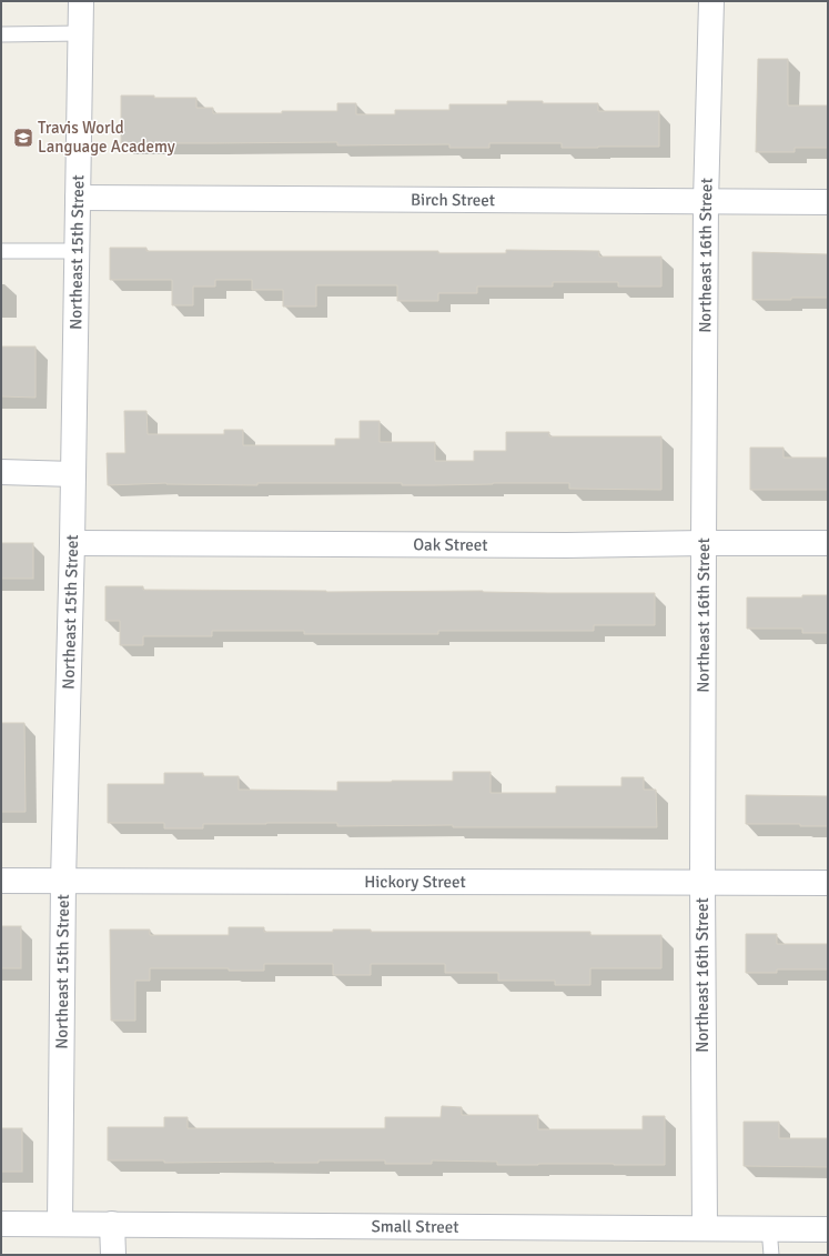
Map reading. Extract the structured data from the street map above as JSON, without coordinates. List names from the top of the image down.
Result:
{
  "streets": {
    "street": [
      "Birch Street",
      "Northeast 15th Street",
      "Northeast 16th Street",
      "Oak Street",
      "Hickory Street",
      "Small Street"
    ]
  },
  "crossings": [
    ["Birch Street", "Northeast 15th Street"],
    ["Birch Street", "Northeast 16th Street"],
    ["Northeast 15th Street", "Oak Street"],
    ["Northeast 15th Street", "Hickory Street"],
    ["Northeast 15th Street", "Small Street"],
    ["Northeast 16th Street", "Oak Street"],
    ["Northeast 16th Street", "Hickory Street"],
    ["Northeast 16th Street", "Small Street"]
  ],
  "places": {
    "school or university": ["Travis World Language Academy"]
  }
}
